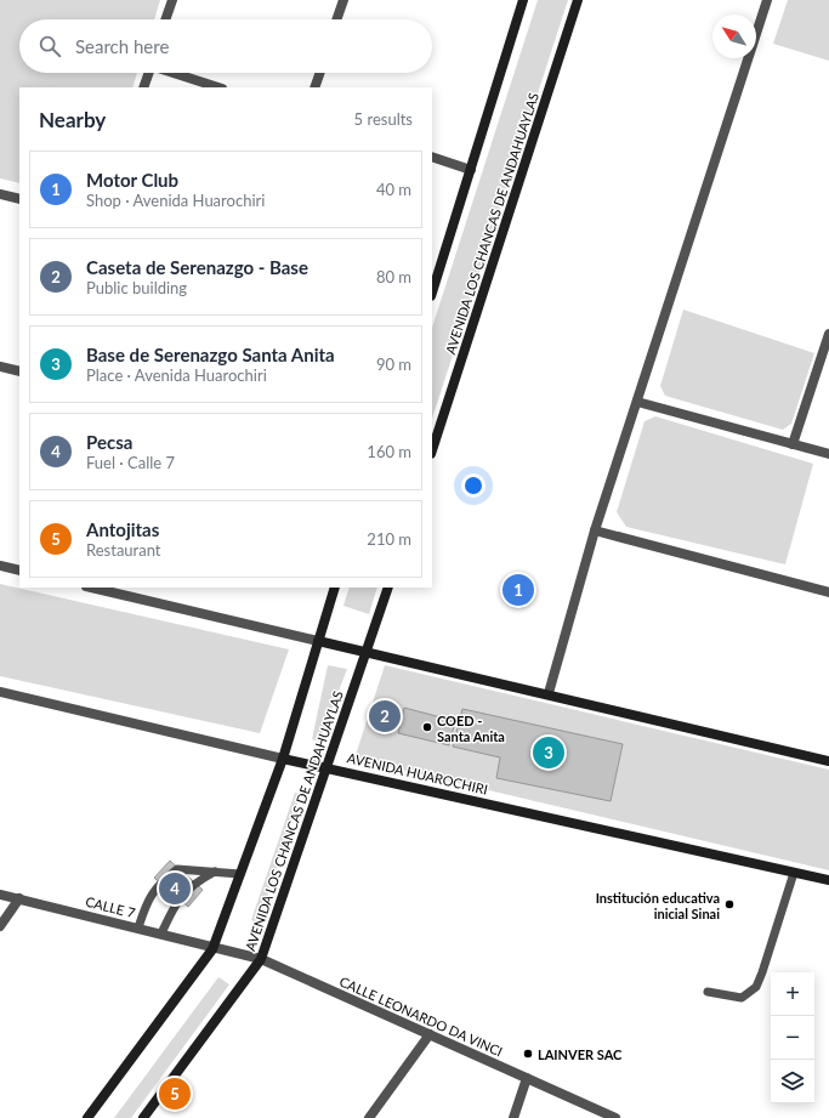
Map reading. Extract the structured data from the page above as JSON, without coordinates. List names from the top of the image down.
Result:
{
  "streets": {
    "main road": ["AVENIDA LOS CHANCAS DE ANDAHUAYLAS", "AVENIDA HUAROCHIRI"],
    "street": ["CALLE 7", "CALLE LEONARDO DA VINCI"]
  },
  "crossings": [
    ["AVENIDA LOS CHANCAS DE ANDAHUAYLAS", "AVENIDA HUAROCHIRI"],
    ["AVENIDA LOS CHANCAS DE ANDAHUAYLAS", "CALLE LEONARDO DA VINCI"],
    ["CALLE 7", "CALLE LEONARDO DA VINCI"]
  ],
  "places": ["COED - Santa Anita", "Institución educativa inicial Sinai", "LAINVER SAC"],
  "north": "top left",
  "page": {
    "search": "Search here",
    "heading": ["Nearby", "5 results"],
    "list": [
      {
        "mark": "1",
        "name": "Motor Club",
        "note": "Shop · Avenida Huarochiri",
        "value": "40 m"
      },
      {
        "mark": "2",
        "name": "Caseta de Serenazgo - Base",
        "note": "Public building",
        "value": "80 m"
      },
      {
        "mark": "3",
        "name": "Base de Serenazgo Santa Anita",
        "note": "Place · Avenida Huarochiri",
        "value": "90 m"
      },
      {
        "mark": "4",
        "name": "Pecsa",
        "note": "Fuel · Calle 7",
        "value": "160 m"
      },
      {
        "mark": "5",
        "name": "Antojitas",
        "note": "Restaurant",
        "value": "210 m"
      }
    ],
    "pins": [
      "1",
      "2",
      "3",
      "4",
      "5"
    ],
    "map_buttons": ["+", "−"]
  }
}
